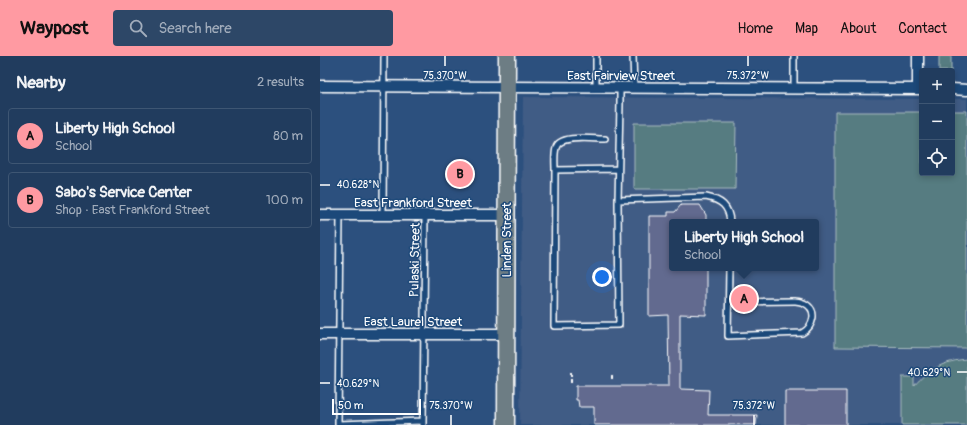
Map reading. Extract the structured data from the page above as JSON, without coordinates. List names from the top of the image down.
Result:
{
  "streets": {
    "main road": ["Linden Street"],
    "street": ["East Fairview Street", "East Frankford Street", "East Laurel Street"],
    "lane": ["Pulaski Street"]
  },
  "crossings": [
    ["East Fairview Street", "Linden Street"],
    ["East Frankford Street", "Linden Street"],
    ["East Frankford Street", "Pulaski Street"],
    ["Linden Street", "East Laurel Street"],
    ["Pulaski Street", "East Laurel Street"]
  ],
  "scale_bar": "50 m",
  "page": {
    "header": "Waypost",
    "search": "Search here",
    "nav": [
      "Home",
      "Map",
      "About",
      "Contact"
    ],
    "heading": ["Nearby", "2 results"],
    "map_buttons": ["+", "−"],
    "list": [
      {
        "mark": "A",
        "name": "Liberty High School",
        "note": "School",
        "value": "80 m"
      },
      {
        "mark": "B",
        "name": "Sabo's Service Center",
        "note": "Shop · East Frankford Street",
        "value": "100 m"
      }
    ],
    "pins": ["B", "A"],
    "popup": ["Liberty High School", "School"],
    "scale": "50 m"
  },
  "coordinates": [
    "75.370°W",
    "75.372°W",
    "40.628°N",
    "40.629°N"
  ]
}
